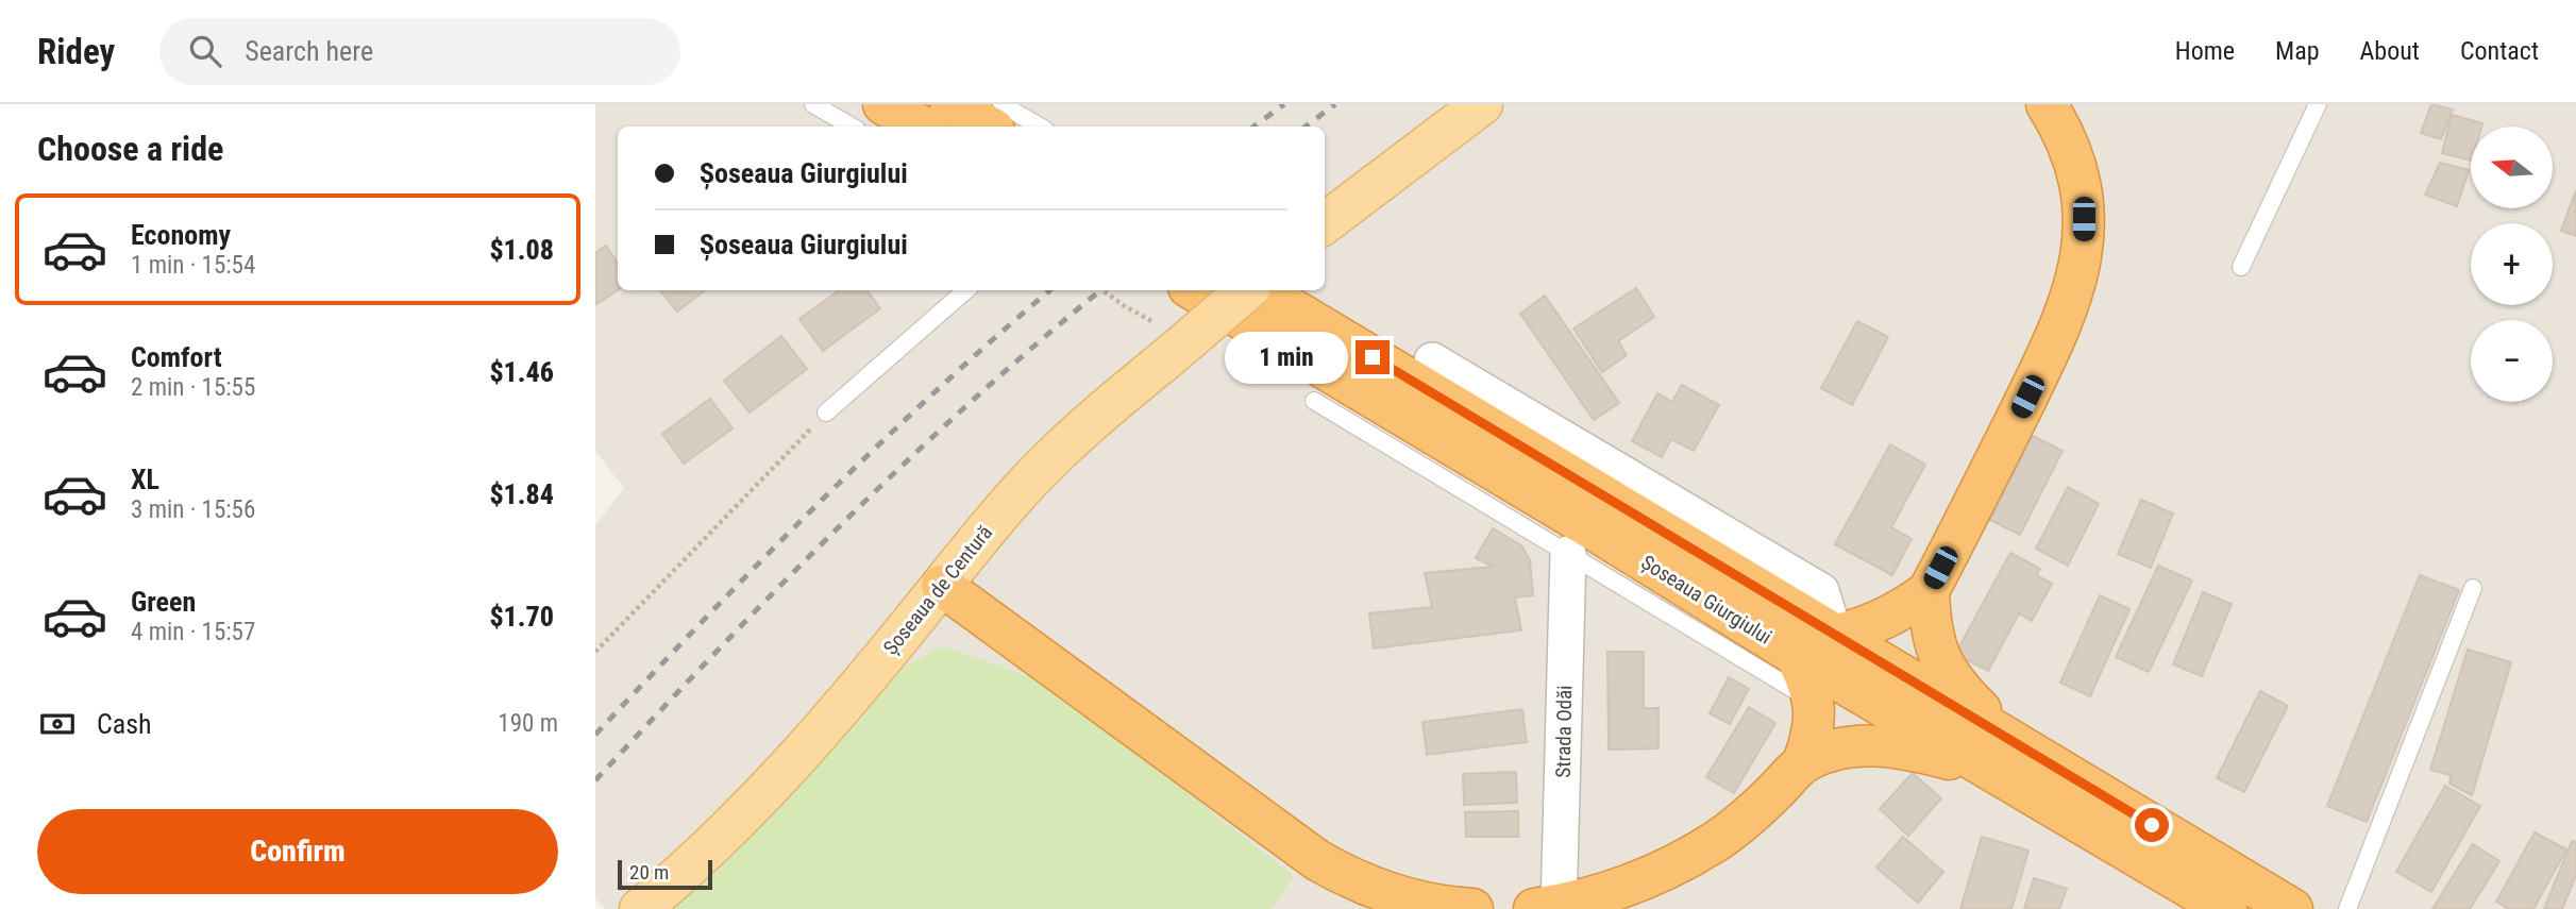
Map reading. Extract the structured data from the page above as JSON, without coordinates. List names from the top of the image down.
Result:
{
  "streets": {
    "highway": ["Șoseaua Giurgiului"],
    "main road": ["Șoseaua de Centură"],
    "street": ["Strada Odăi"]
  },
  "crossings": [
    ["Șoseaua Giurgiului", "Strada Odăi"]
  ],
  "scale_bar": "20 m",
  "north": "left",
  "page": {
    "header": "Ridey",
    "search": "Search here",
    "nav": [
      "Home",
      "Map",
      "About",
      "Contact"
    ],
    "heading": "Choose a ride",
    "map_buttons": ["+", "−"],
    "banner": ["Șoseaua Giurgiului", "Șoseaua Giurgiului"],
    "list": [
      {
        "name": "Economy",
        "note": "1 min · 15:54",
        "value": "$1.08"
      },
      {
        "name": "Comfort",
        "note": "2 min · 15:55",
        "value": "$1.46"
      },
      {
        "name": "XL",
        "note": "3 min · 15:56",
        "value": "$1.84"
      },
      {
        "name": "Green",
        "note": "4 min · 15:57",
        "value": "$1.70"
      }
    ],
    "bubble": "1 min",
    "pay": ["Cash", "190 m"],
    "buttons": "Confirm",
    "scale": "20 m"
  }
}
